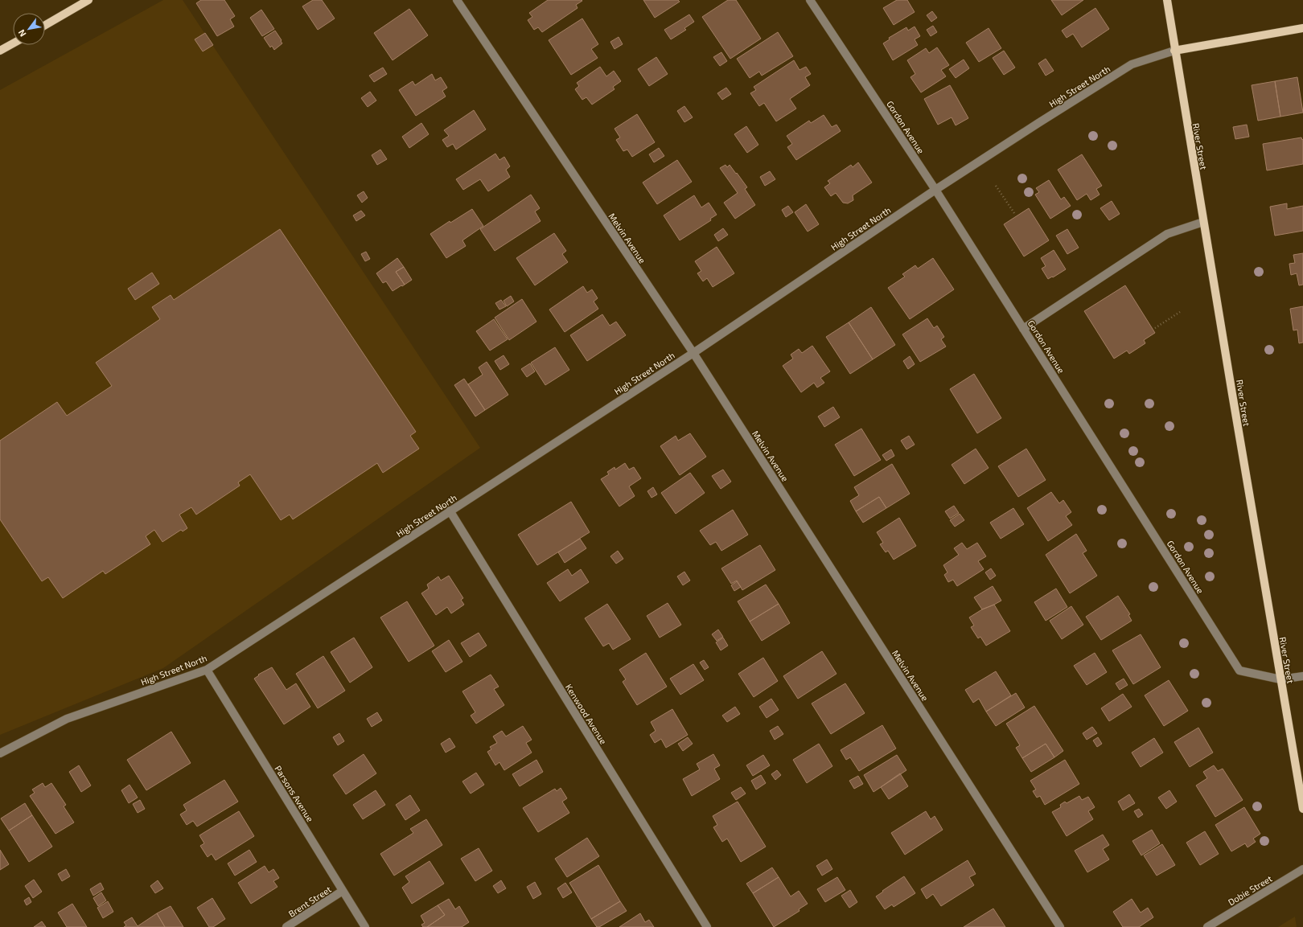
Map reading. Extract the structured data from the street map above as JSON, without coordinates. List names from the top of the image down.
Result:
{
  "streets": {
    "main road": ["High Street North", "River Street"],
    "street": [
      "Gordon Avenue",
      "Melvin Avenue",
      "Kenwood Avenue",
      "Parsons Avenue",
      "Dobie Street",
      "Brent Street"
    ]
  },
  "crossings": [
    ["High Street North", "Gordon Avenue"],
    ["High Street North", "River Street"],
    ["High Street North", "Melvin Avenue"],
    ["High Street North", "Kenwood Avenue"],
    ["High Street North", "Parsons Avenue"],
    ["Gordon Avenue", "River Street"],
    ["Parsons Avenue", "Brent Street"]
  ],
  "north": "bottom left"
}
